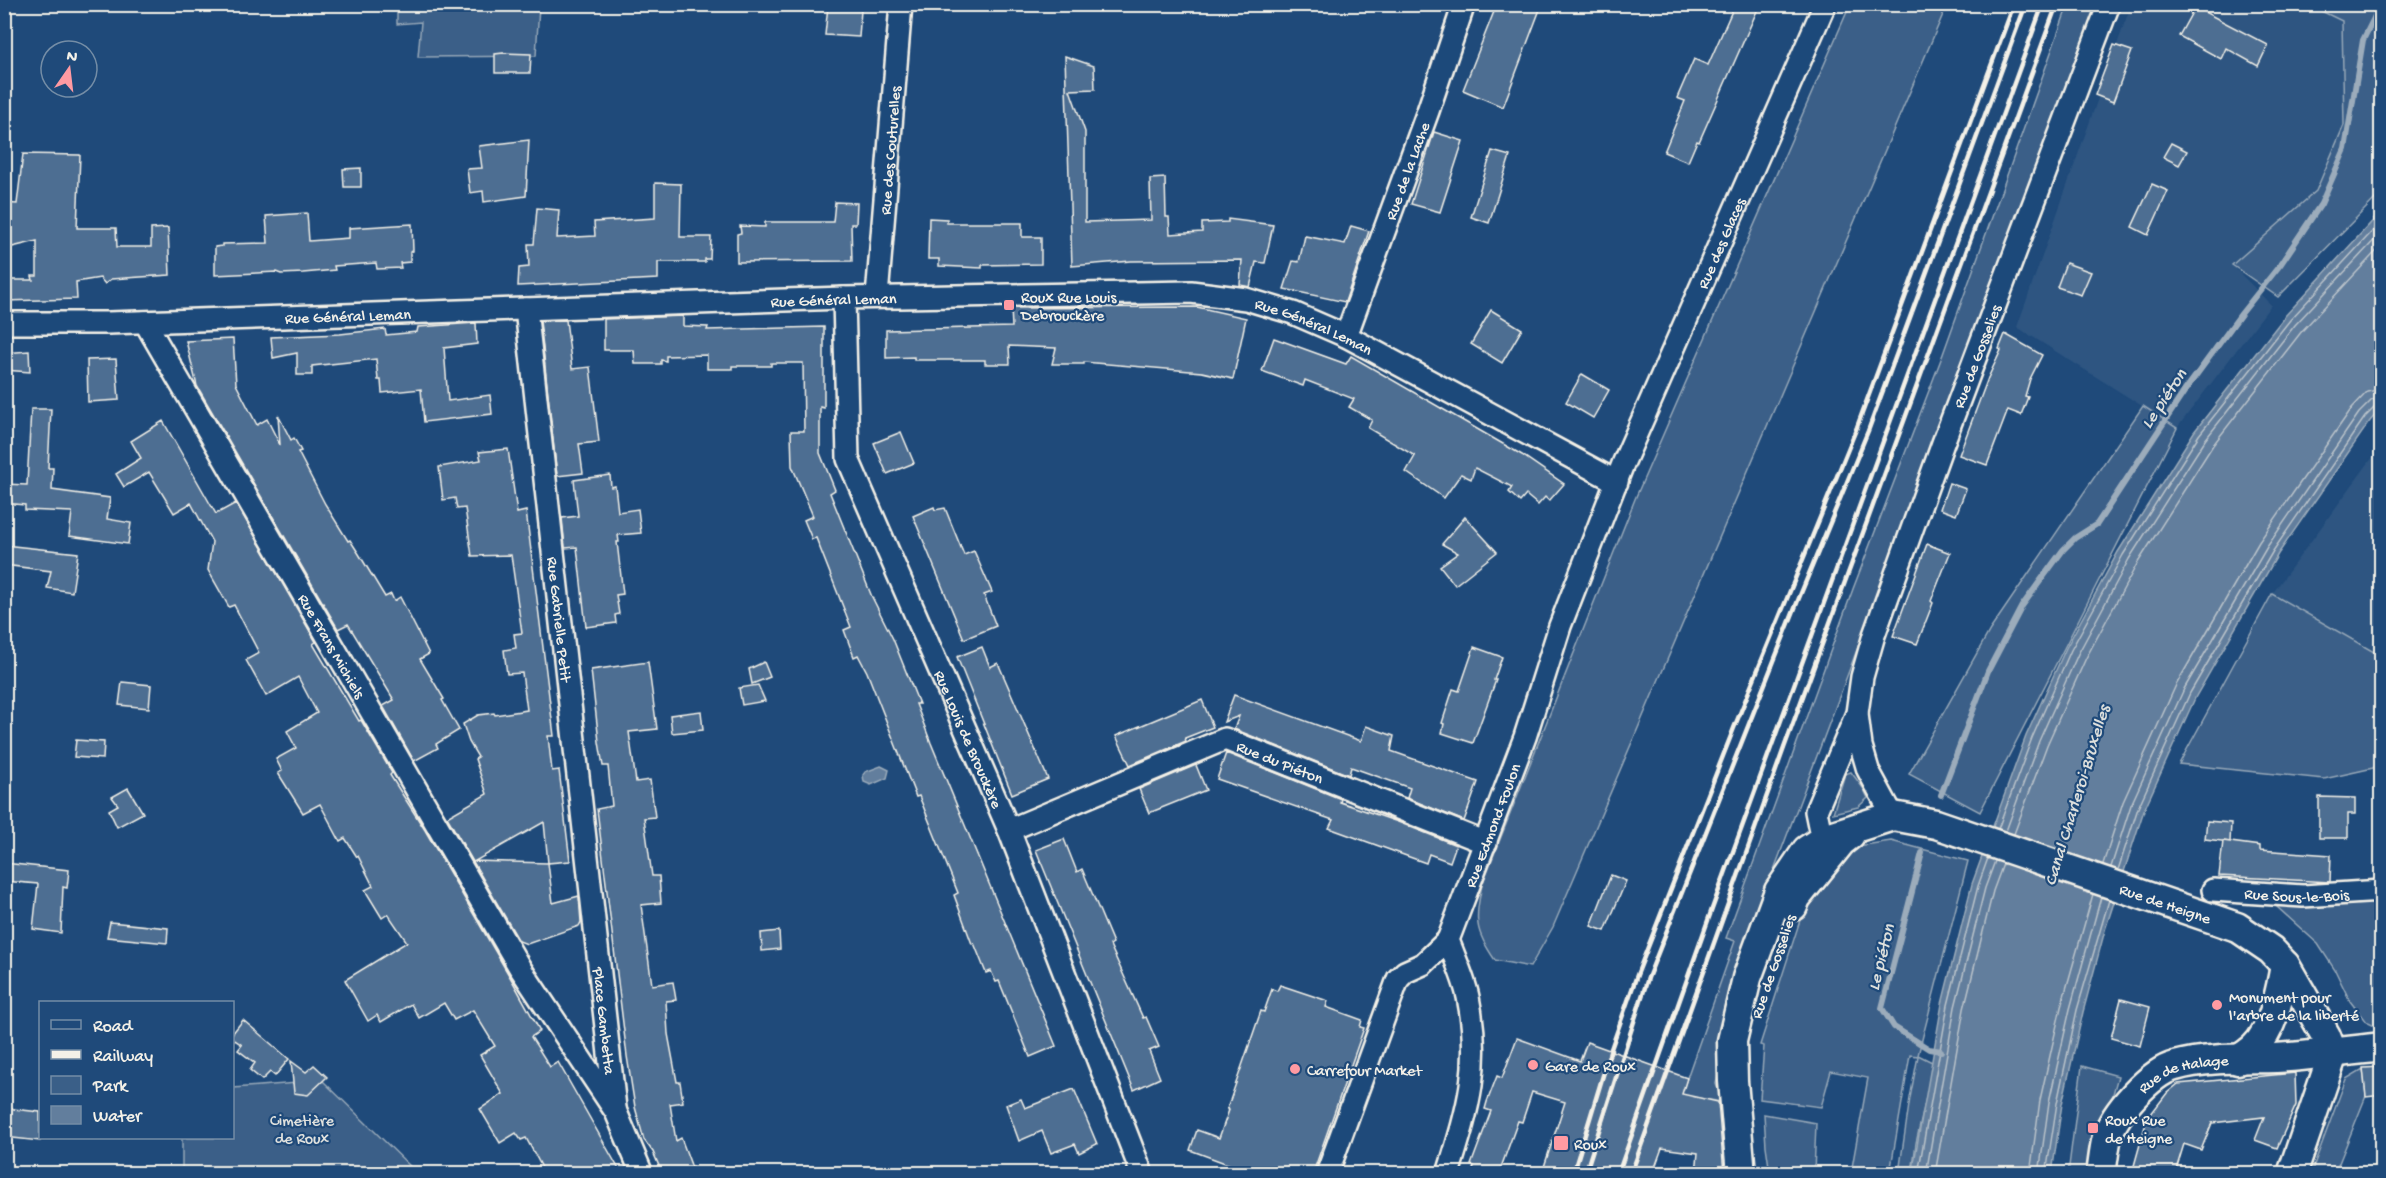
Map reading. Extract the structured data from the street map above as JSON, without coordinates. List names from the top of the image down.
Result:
{
  "streets": {
    "street": [
      "Rue des Couturelles",
      "Rue de la Lache",
      "Rue des Glaces",
      "Rue Général Leman",
      "Rue de Gosselies",
      "Rue Gabrielle Petit",
      "Rue Frans Michiels",
      "Rue Louis de Brouckère",
      "Rue du Piéton",
      "Rue Edmond Foulon",
      "Rue Sous-le-Bois",
      "Rue de Heigne",
      "Place Gambetta",
      "Rue de Halage"
    ]
  },
  "crossings": [
    ["Rue des Couturelles", "Rue Général Leman"],
    ["Rue de la Lache", "Rue Général Leman"],
    ["Rue des Glaces", "Rue Général Leman"],
    ["Rue des Glaces", "Rue Edmond Foulon"],
    ["Rue Général Leman", "Rue Gabrielle Petit"],
    ["Rue Général Leman", "Rue Frans Michiels"],
    ["Rue Général Leman", "Rue Louis de Brouckère"],
    ["Rue Général Leman", "Rue Edmond Foulon"],
    ["Rue de Gosselies", "Rue de Heigne"],
    ["Rue Gabrielle Petit", "Place Gambetta"],
    ["Rue Frans Michiels", "Place Gambetta"],
    ["Rue Louis de Brouckère", "Rue du Piéton"],
    ["Rue du Piéton", "Rue Edmond Foulon"],
    ["Rue de Heigne", "Rue de Halage"]
  ],
  "water": ["Le piéton", "Canal Charleroi-Bruxelles"],
  "parks": ["Cimetière de Roux"],
  "places": {
    "transit": ["Roux Rue Louis Debrouckère", "Roux Rue de Heigne", "Roux"],
    "other": ["Monument pour l'arbre de la liberté", "Gare de Roux", "Carrefour Market"]
  },
  "legend": [
    "Road",
    "Railway",
    "Park",
    "Water"
  ],
  "north": "top"
}
